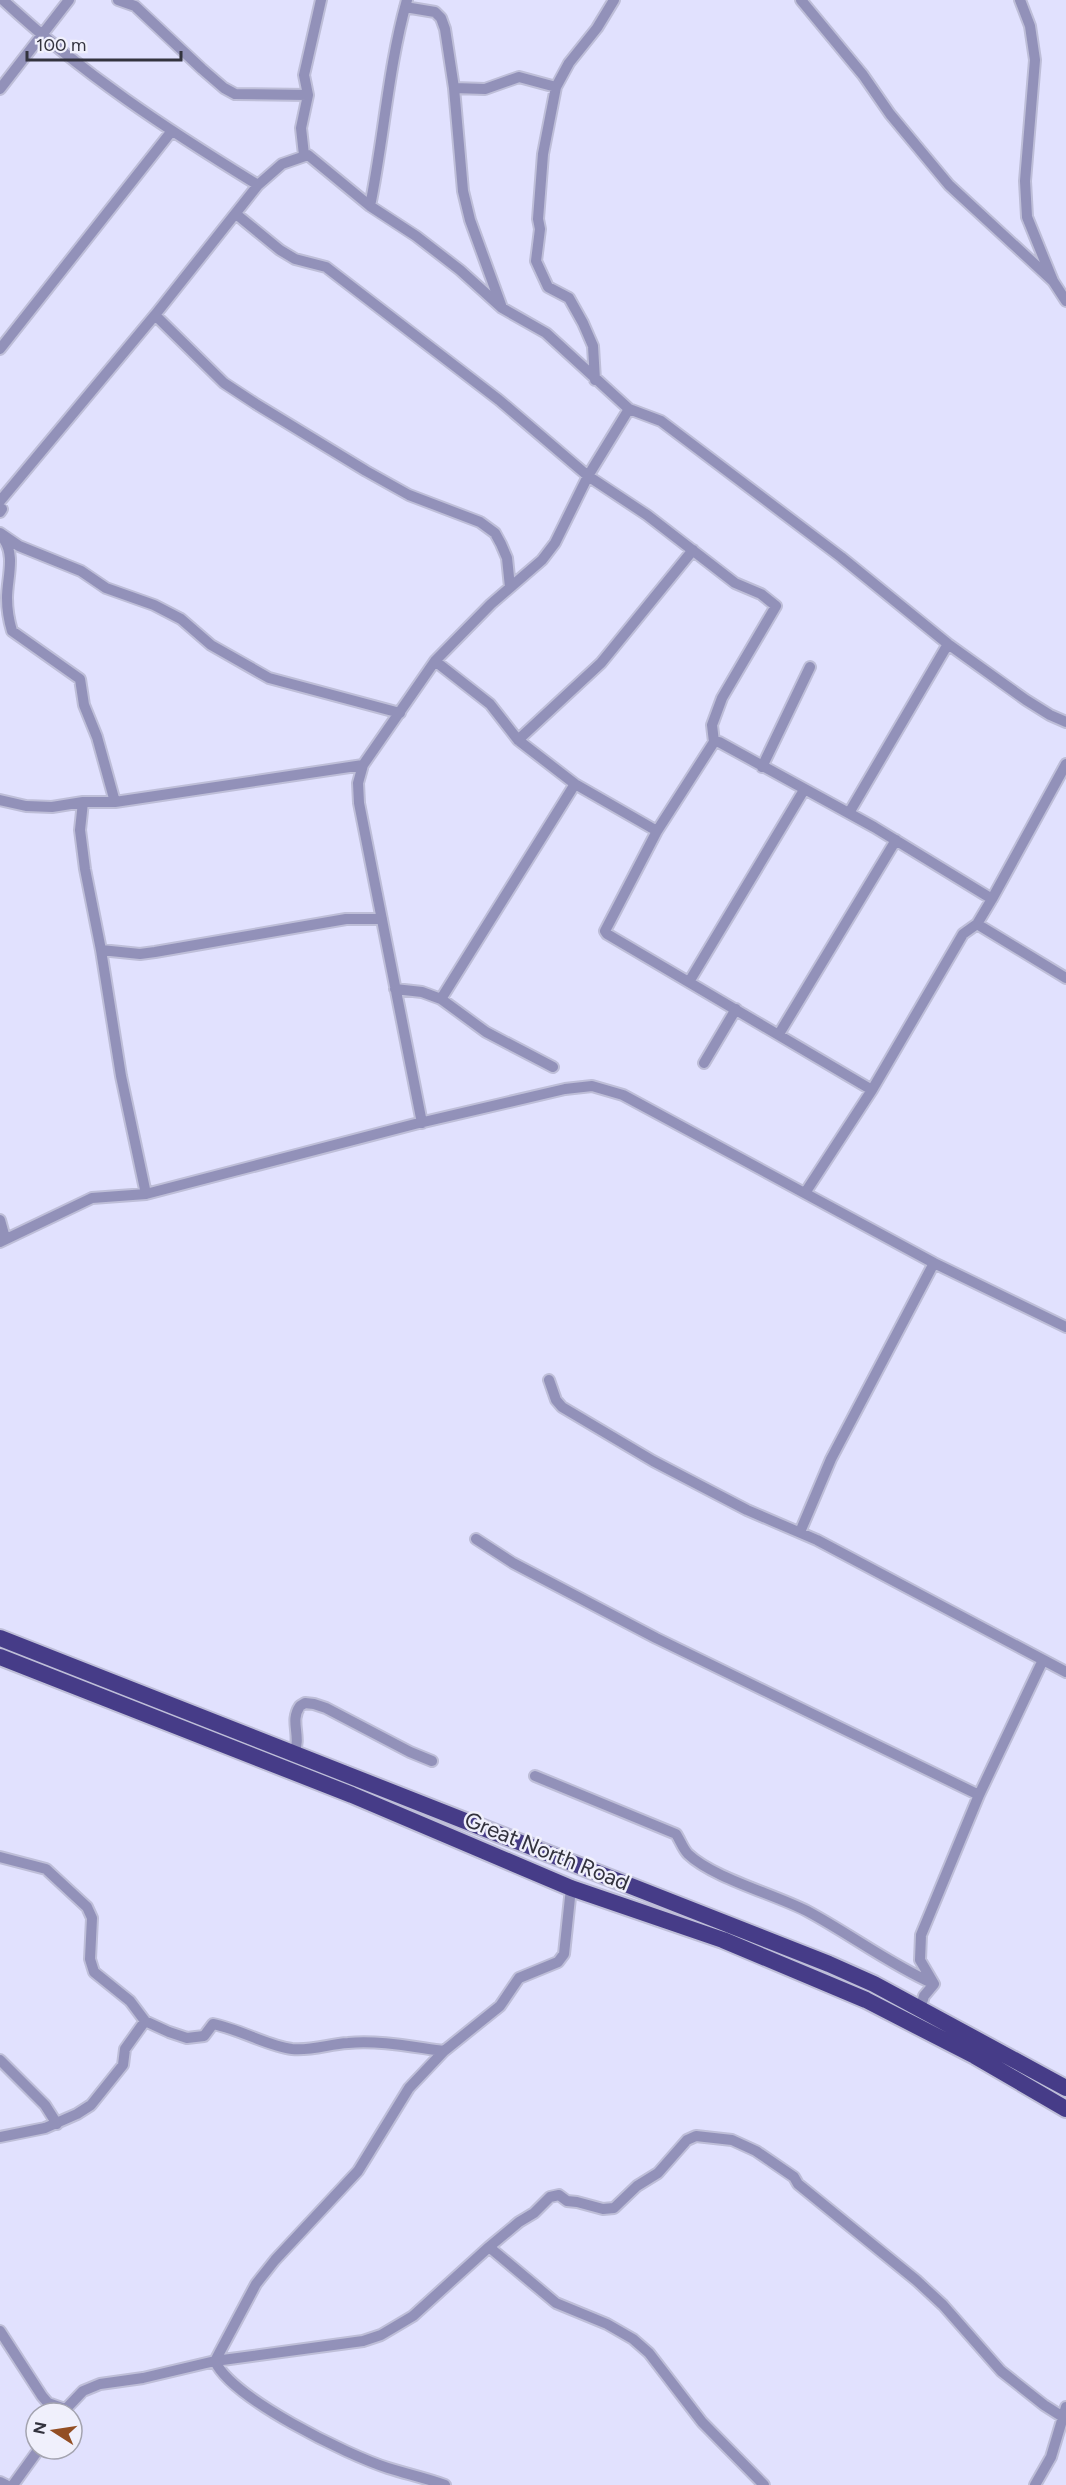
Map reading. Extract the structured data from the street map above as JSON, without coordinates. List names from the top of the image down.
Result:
{
  "streets": {
    "highway": ["Great North Road"]
  },
  "scale_bar": "100 m",
  "north": "left"
}
